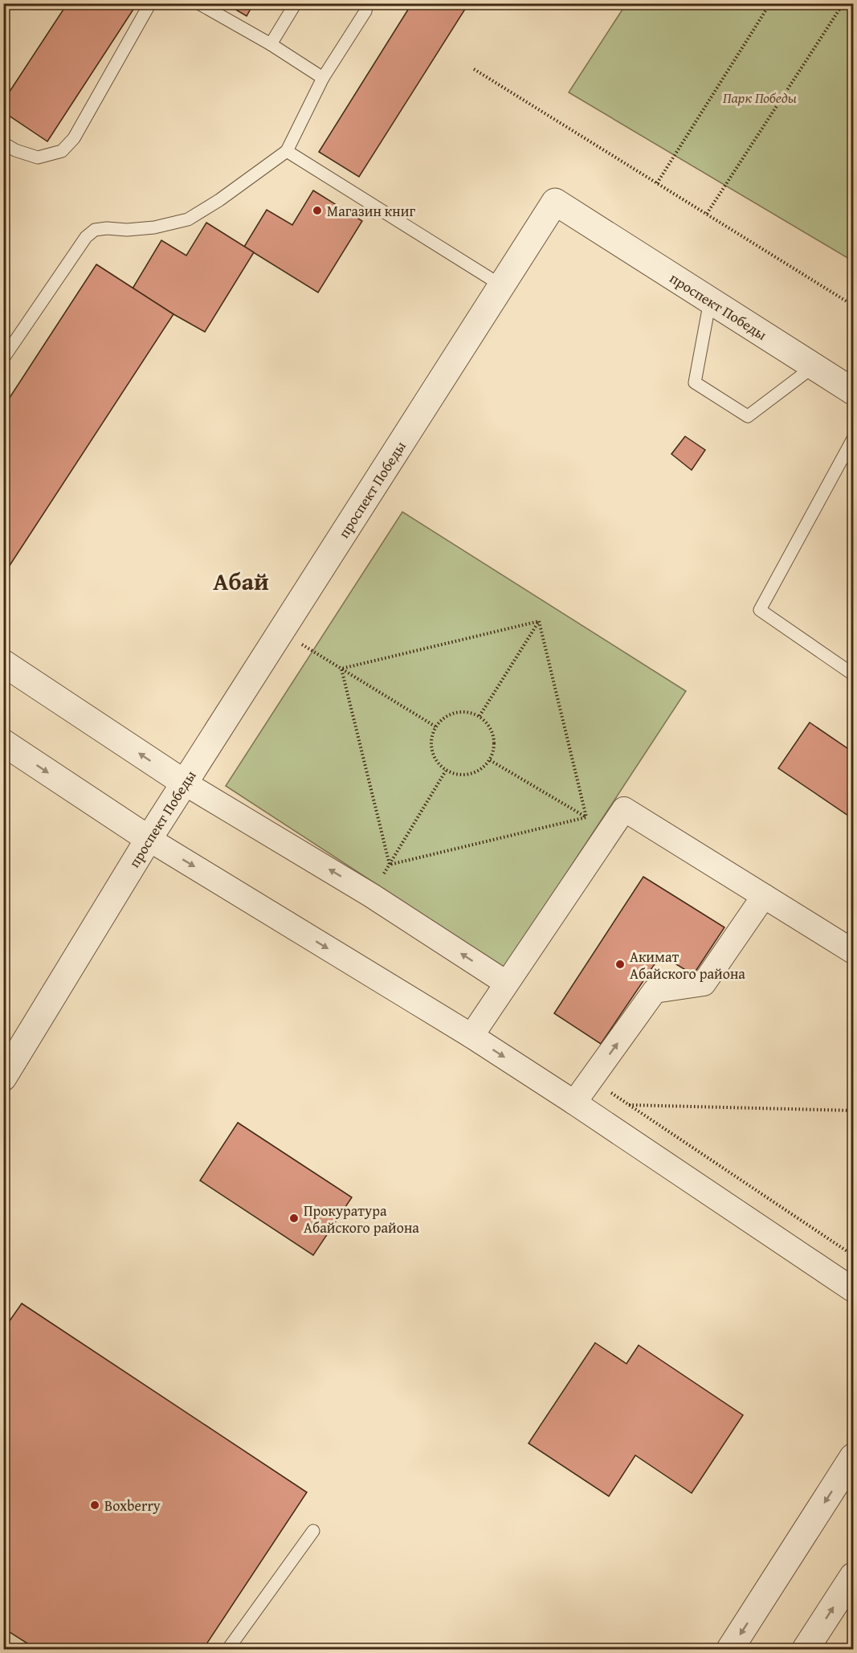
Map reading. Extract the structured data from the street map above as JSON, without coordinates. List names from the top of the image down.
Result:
{
  "streets": {
    "street": ["проспект Победы"]
  },
  "districts": ["Абай"],
  "parks": ["Парк Победы"],
  "places": [
    "Магазин книг",
    "Акимат Абайского района",
    "Прокуратура Абайского района",
    "Boxberry"
  ]
}
